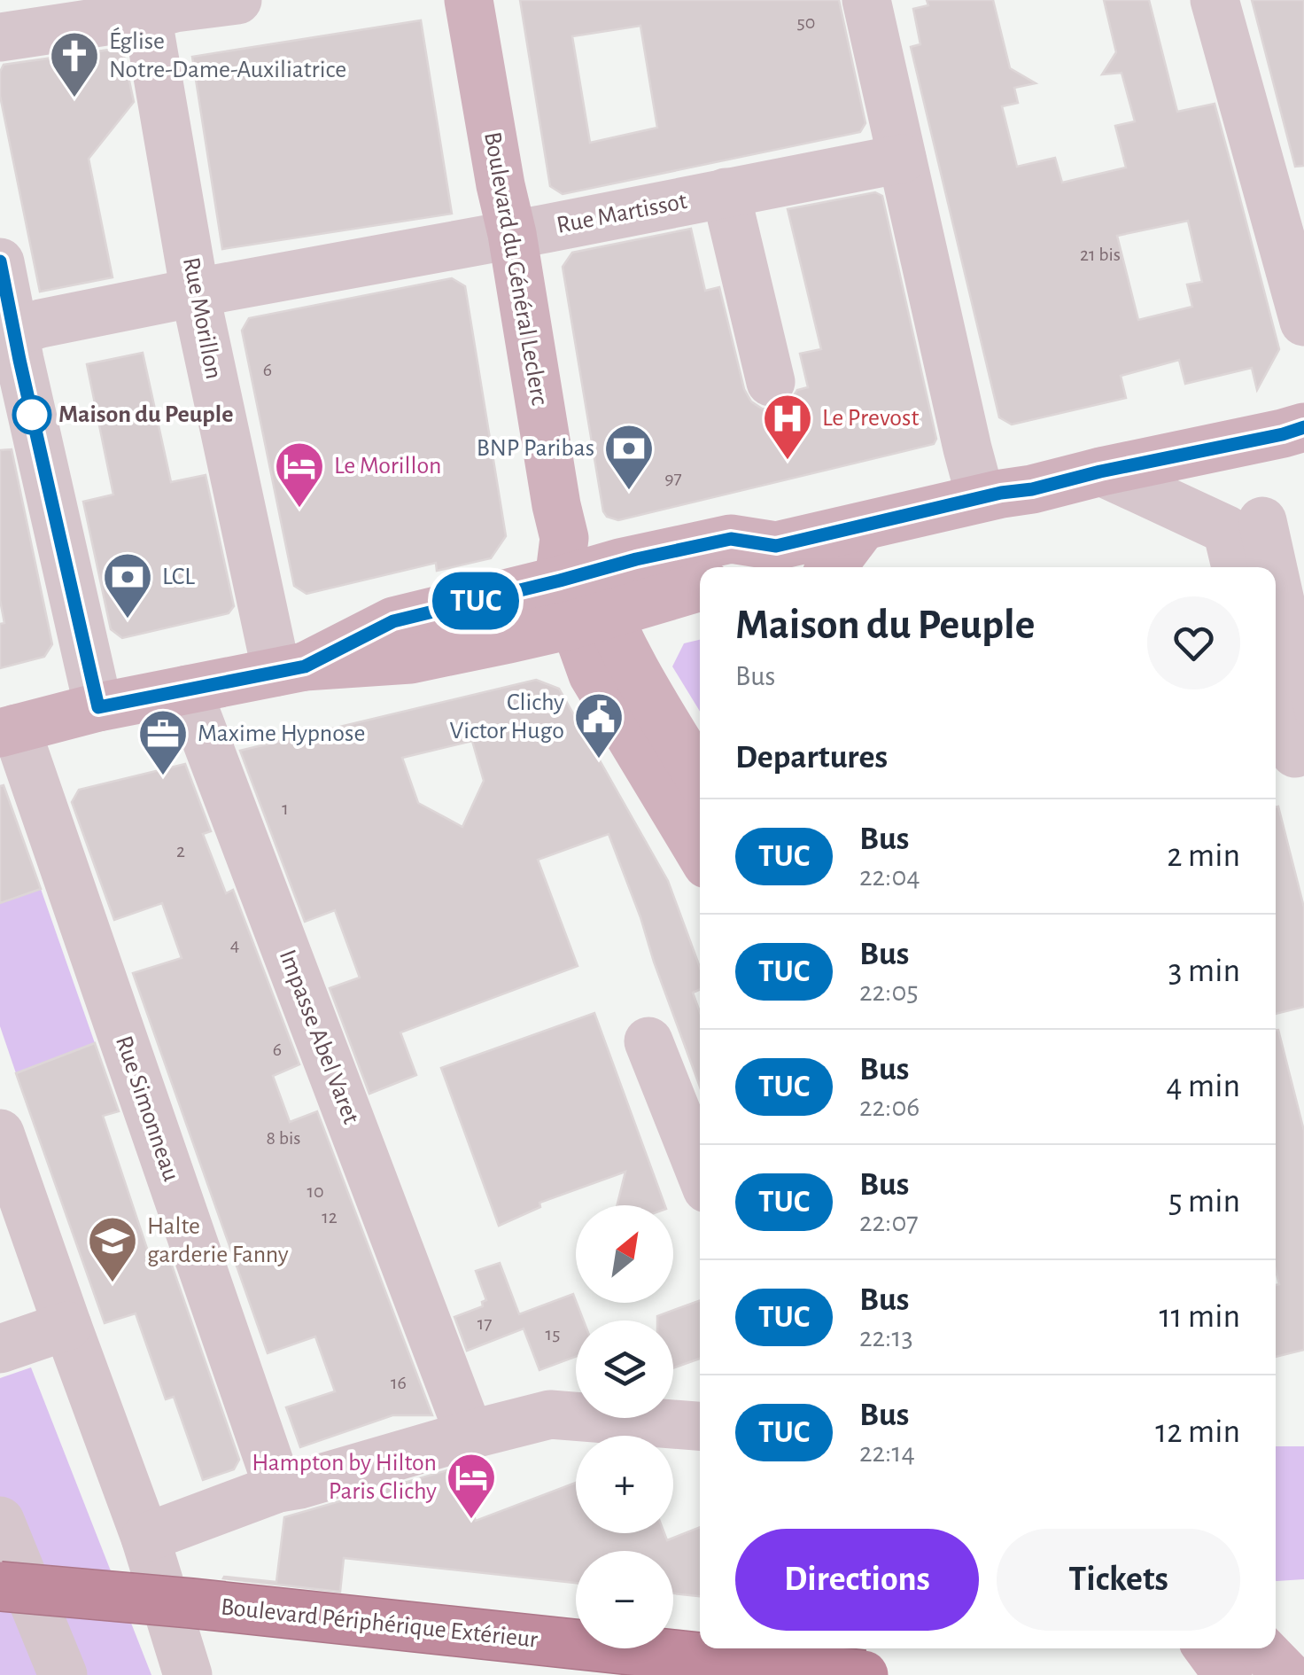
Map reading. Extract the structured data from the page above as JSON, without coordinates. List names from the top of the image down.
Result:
{
  "streets": {
    "highway": ["Boulevard Périphérique Extérieur"],
    "main road": ["Boulevard du Général Leclerc"],
    "street": [
      "Rue Martissot",
      "Rue Morillon",
      "Impasse Abel Varet",
      "Rue Simonneau"
    ]
  },
  "crossings": [
    ["Rue Martissot", "Boulevard du Général Leclerc"],
    ["Rue Martissot", "Rue Morillon"]
  ],
  "places": {
    "church": ["Église Notre-Dame-Auxiliatrice"],
    "other": ["Maison du Peuple"],
    "hospital": ["Le Prevost"],
    "bank": ["BNP Paribas", "LCL"],
    "hotel": ["Le Morillon", "Hampton by Hilton Paris Clichy"],
    "public building": ["Clichy Victor Hugo"],
    "office": ["Maxime Hypnose"],
    "school or university": ["Halte garderie Fanny"]
  },
  "lines": ["bus line TUC"],
  "house_numbers": [
    "50",
    "21 bis",
    "6",
    "97",
    "1",
    "2",
    "4",
    "6",
    "8 bis",
    "10",
    "12",
    "17",
    "15",
    "16"
  ],
  "north": "top right",
  "page": {
    "on_map": "TUC",
    "heading": [
      ["Maison du Peuple", "Bus"],
      "Departures"
    ],
    "list": [
      {
        "mark": "TUC",
        "name": "Bus",
        "note": "22:04",
        "value": "2 min"
      },
      {
        "mark": "TUC",
        "name": "Bus",
        "note": "22:05",
        "value": "3 min"
      },
      {
        "mark": "TUC",
        "name": "Bus",
        "note": "22:06",
        "value": "4 min"
      },
      {
        "mark": "TUC",
        "name": "Bus",
        "note": "22:07",
        "value": "5 min"
      },
      {
        "mark": "TUC",
        "name": "Bus",
        "note": "22:13",
        "value": "11 min"
      },
      {
        "mark": "TUC",
        "name": "Bus",
        "note": "22:14",
        "value": "12 min"
      }
    ],
    "map_buttons": ["+", "−"],
    "buttons": ["Directions", "Tickets"]
  }
}
